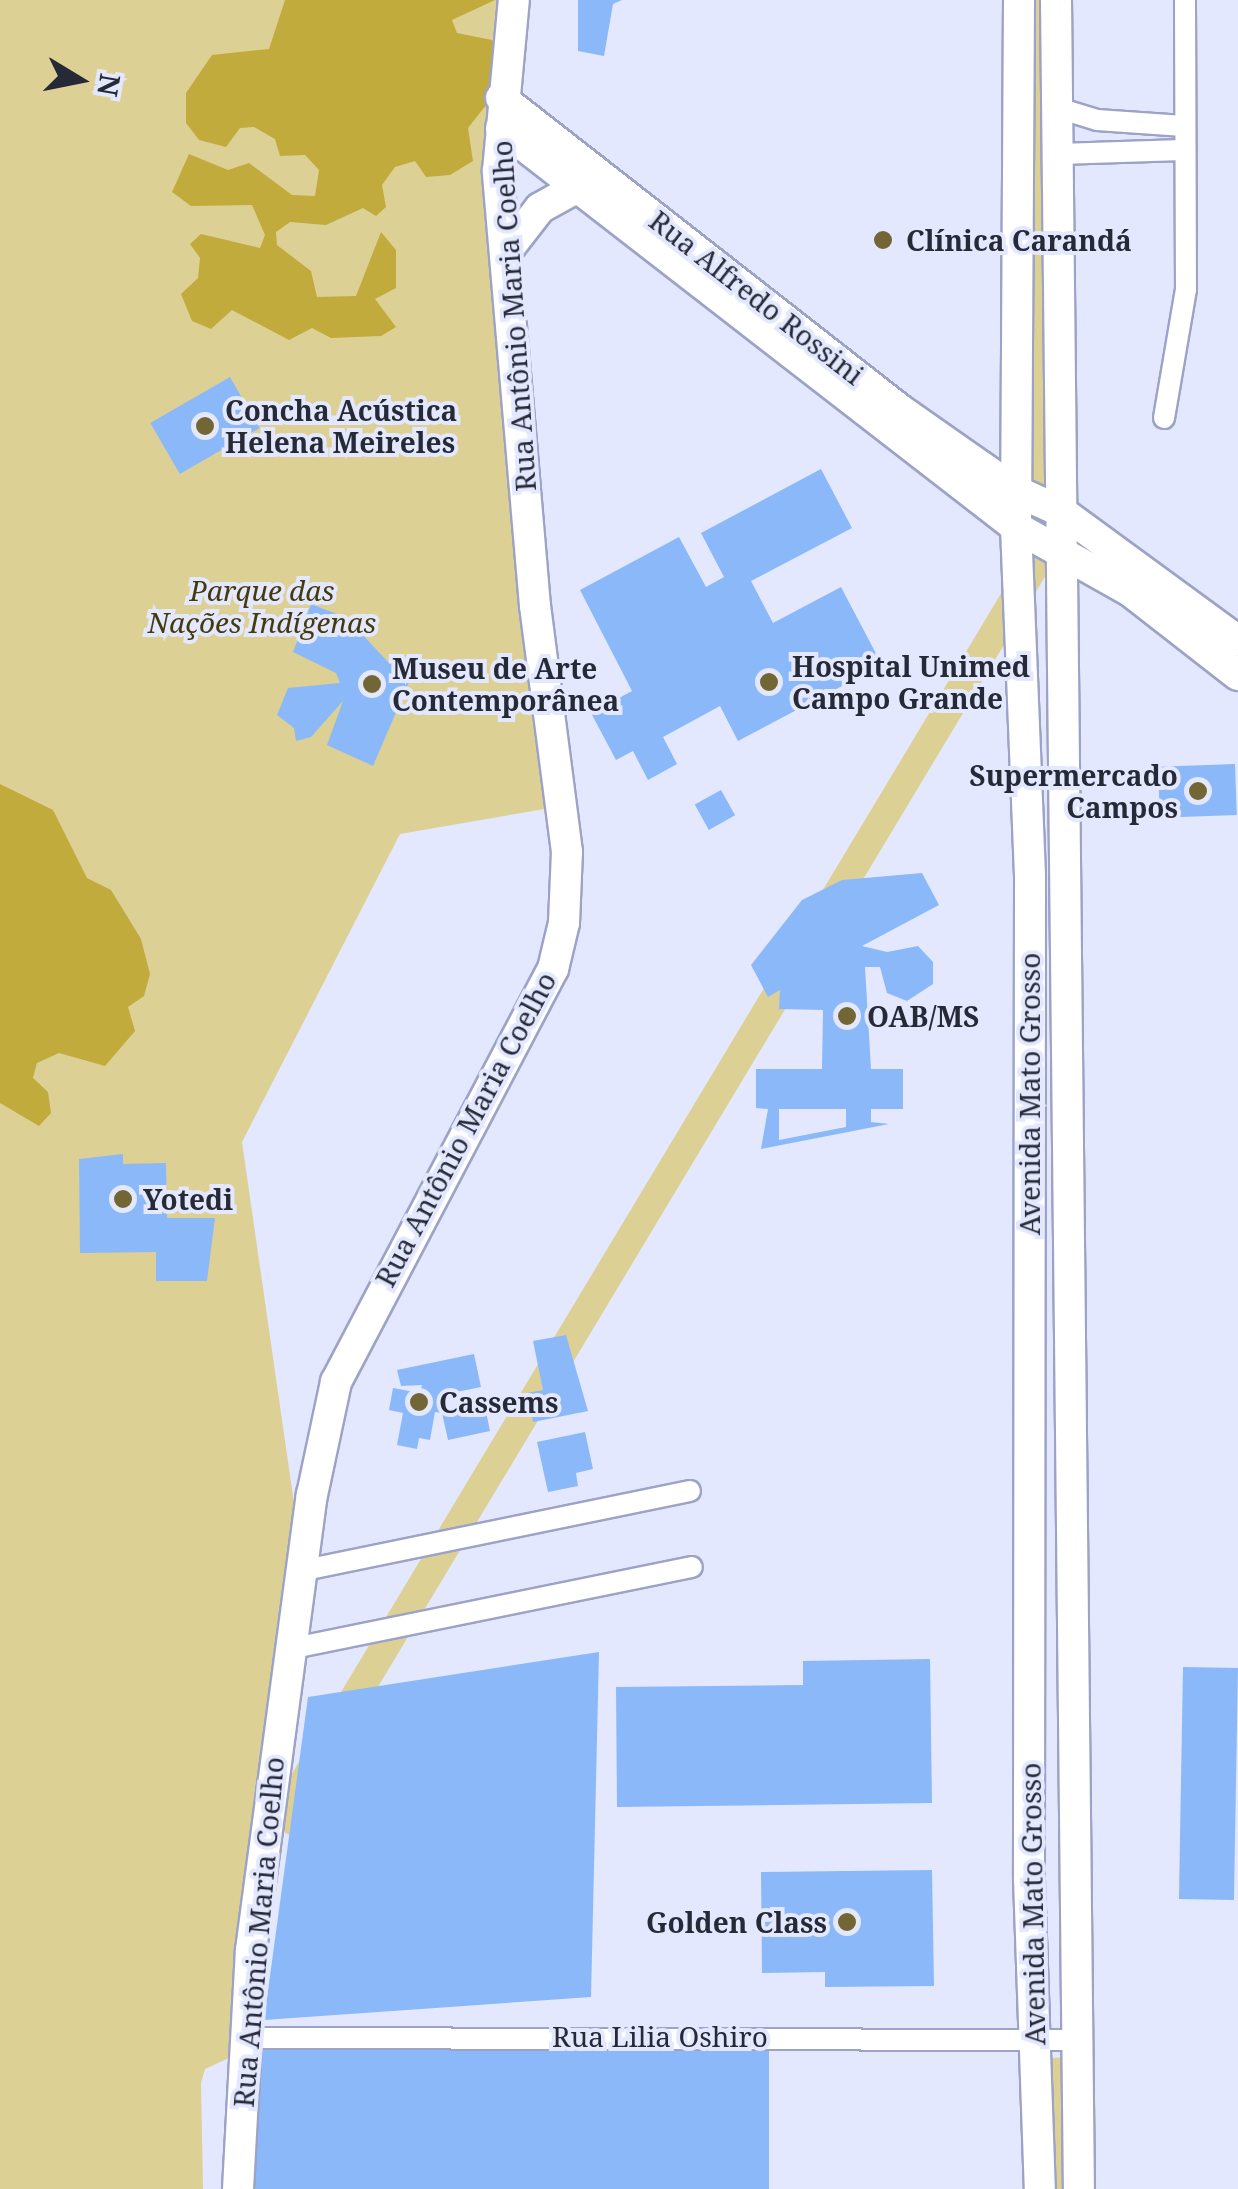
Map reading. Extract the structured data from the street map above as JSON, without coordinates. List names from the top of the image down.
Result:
{
  "streets": {
    "main road": ["Rua Alfredo Rossini", "Rua Antônio Maria Coelho", "Avenida Mato Grosso"],
    "street": ["Rua Lilia Oshiro"]
  },
  "crossings": [
    ["Rua Alfredo Rossini", "Rua Antônio Maria Coelho"],
    ["Rua Alfredo Rossini", "Avenida Mato Grosso"],
    ["Rua Antônio Maria Coelho", "Rua Lilia Oshiro"],
    ["Avenida Mato Grosso", "Rua Lilia Oshiro"]
  ],
  "parks": ["Parque das Nações Indígenas"],
  "places": [
    "Clínica Carandá",
    "Concha Acústica Helena Meireles",
    "Hospital Unimed Campo Grande",
    "Museu de Arte Contemporânea",
    "Supermercado Campos",
    "OAB/MS",
    "Yotedi",
    "Cassems",
    "Golden Class"
  ],
  "north": "right"
}
